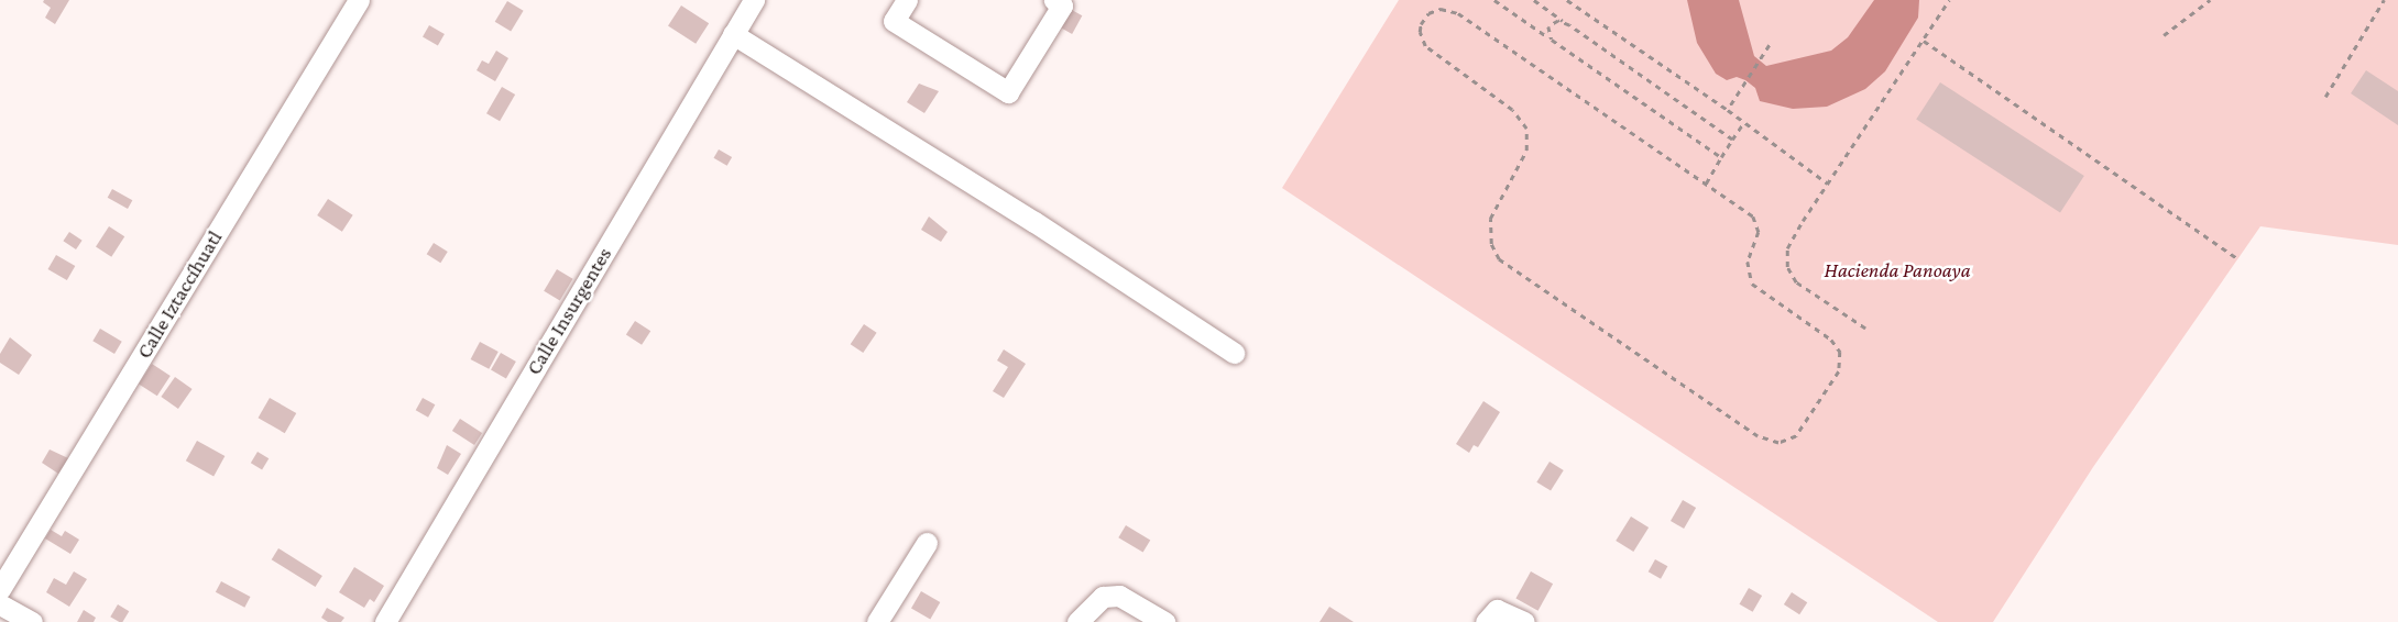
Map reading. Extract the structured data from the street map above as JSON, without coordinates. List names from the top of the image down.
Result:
{
  "streets": {
    "street": ["Calle Iztaccíhuatl", "Calle Insurgentes"]
  },
  "parks": ["Hacienda Panoaya"]
}
